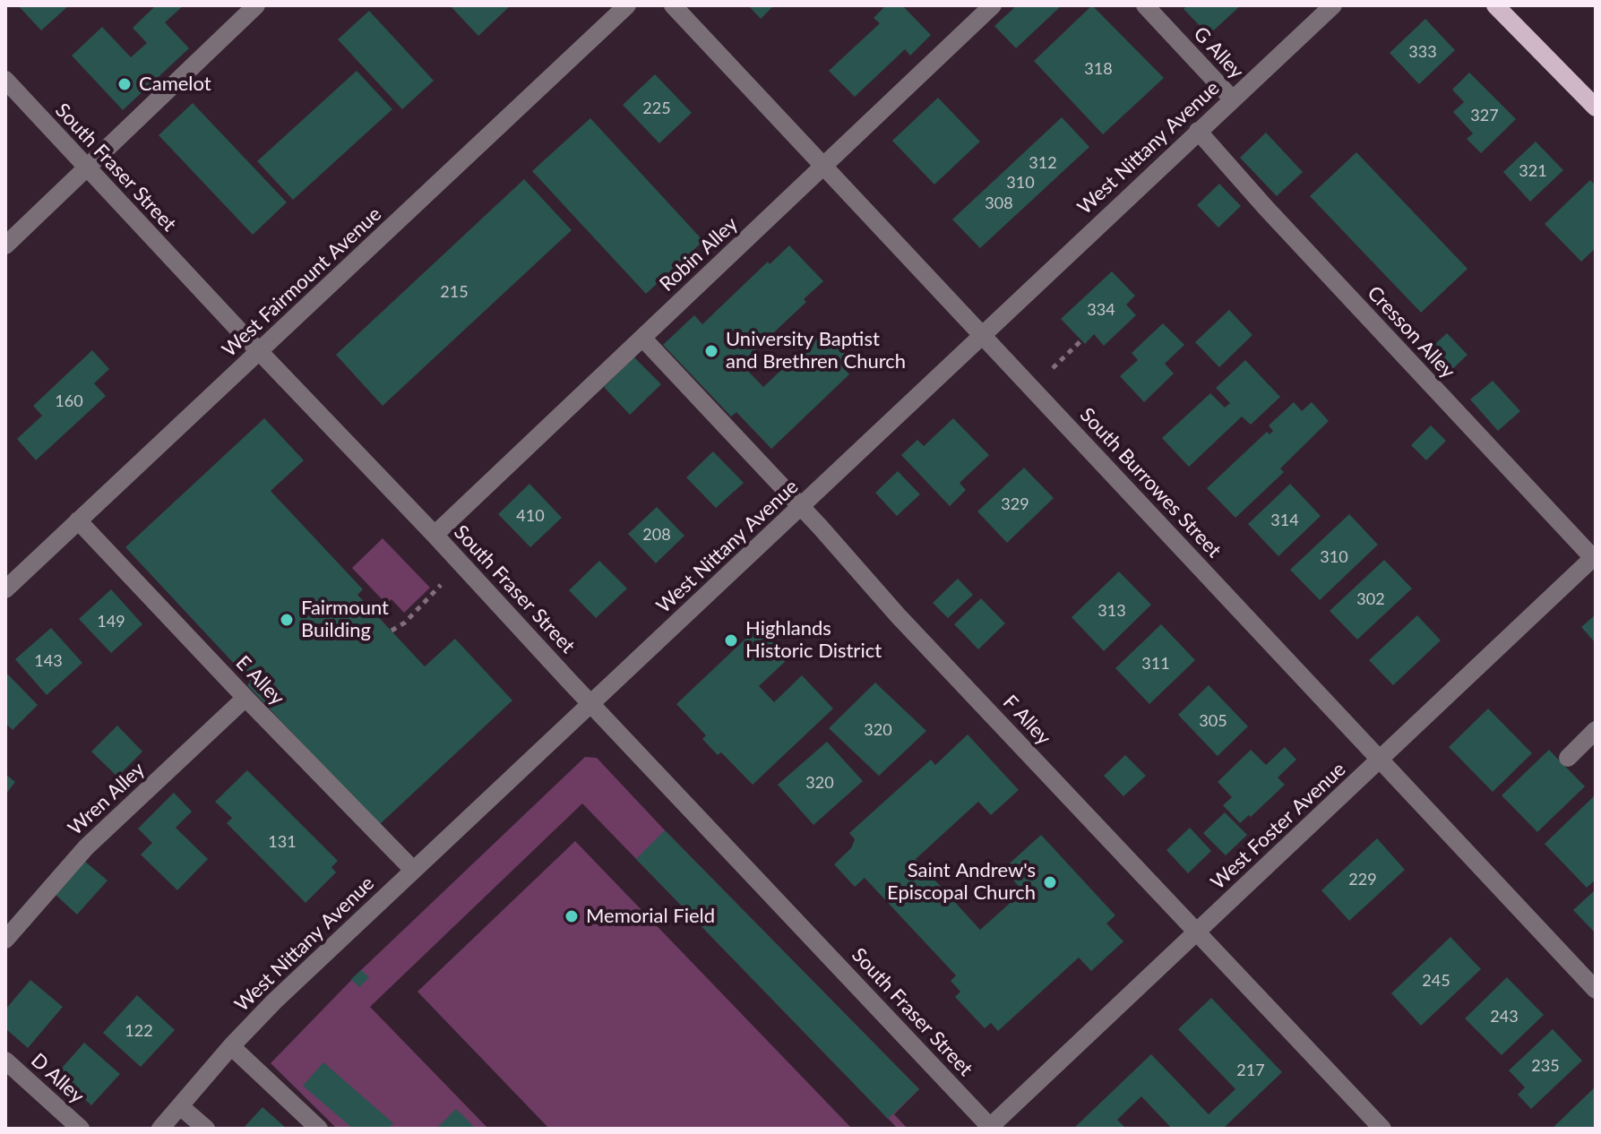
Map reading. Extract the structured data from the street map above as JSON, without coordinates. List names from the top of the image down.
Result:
{
  "streets": {
    "street": [
      "G Alley",
      "West Nittany Avenue",
      "South Fraser Street",
      "Robin Alley",
      "West Fairmount Avenue",
      "Cresson Alley",
      "South Burrowes Street",
      "E Alley",
      "F Alley",
      "Wren Alley",
      "West Foster Avenue",
      "D Alley"
    ]
  },
  "crossings": [
    ["G Alley", "West Nittany Avenue"],
    ["West Nittany Avenue", "South Fraser Street"],
    ["West Nittany Avenue", "Cresson Alley"],
    ["West Nittany Avenue", "South Burrowes Street"],
    ["West Nittany Avenue", "E Alley"],
    ["West Nittany Avenue", "F Alley"],
    ["South Fraser Street", "Robin Alley"],
    ["South Fraser Street", "West Fairmount Avenue"],
    ["South Fraser Street", "West Foster Avenue"],
    ["Robin Alley", "South Burrowes Street"],
    ["Robin Alley", "F Alley"],
    ["West Fairmount Avenue", "E Alley"],
    ["Cresson Alley", "West Foster Avenue"],
    ["South Burrowes Street", "West Foster Avenue"],
    ["E Alley", "Wren Alley"],
    ["F Alley", "West Foster Avenue"]
  ],
  "places": [
    "Camelot",
    "University Baptist and Brethren Church",
    "Fairmount Building",
    "Highlands Historic District",
    "Saint Andrew's Episcopal Church",
    "Memorial Field"
  ],
  "house_numbers": [
    "333",
    "318",
    "225",
    "327",
    "312",
    "321",
    "310",
    "308",
    "215",
    "334",
    "160",
    "329",
    "410",
    "314",
    "208",
    "310",
    "302",
    "313",
    "149",
    "143",
    "311",
    "305",
    "320",
    "320",
    "131",
    "229",
    "245",
    "243",
    "122",
    "235",
    "217"
  ]
}
